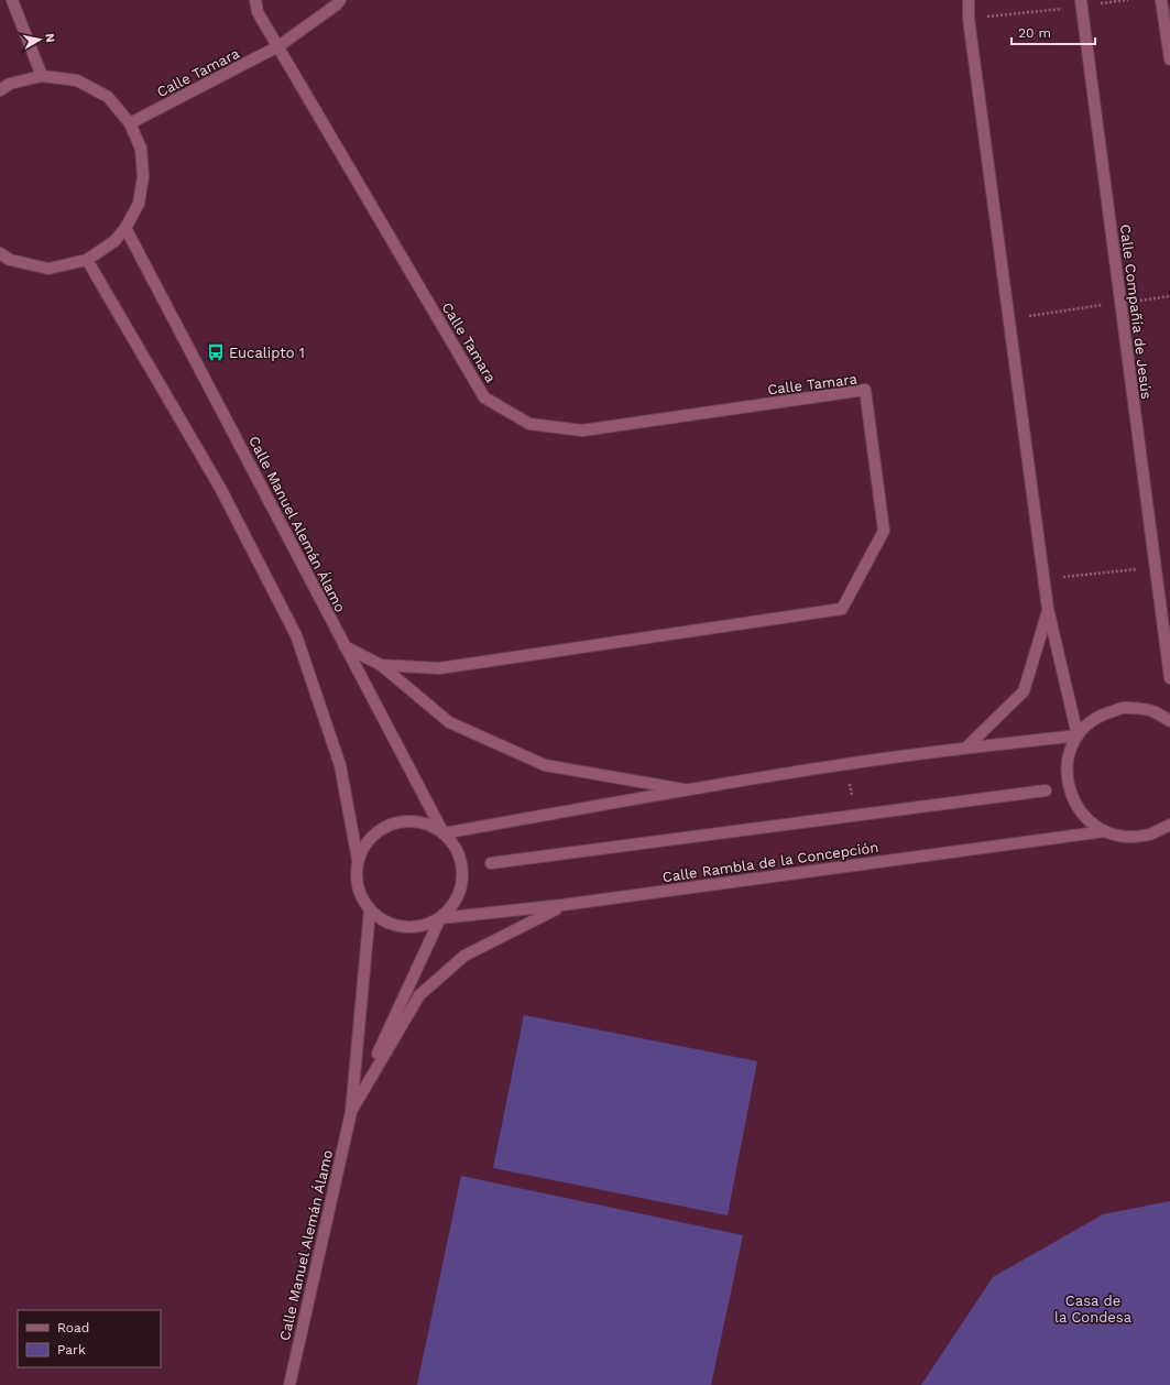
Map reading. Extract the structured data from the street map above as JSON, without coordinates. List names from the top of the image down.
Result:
{
  "streets": {
    "street": [
      "Calle Tamara",
      "Calle Compañía de Jesús",
      "Calle Manuel Alemán Álamo",
      "Calle Rambla de la Concepción"
    ]
  },
  "crossings": [
    ["Calle Manuel Alemán Álamo", "Calle Rambla de la Concepción"]
  ],
  "parks": ["Casa de la Condesa"],
  "places": {
    "bus stop": ["Eucalipto 1"]
  },
  "legend": ["Road", "Park"],
  "scale_bar": "20 m",
  "north": "right"
}
